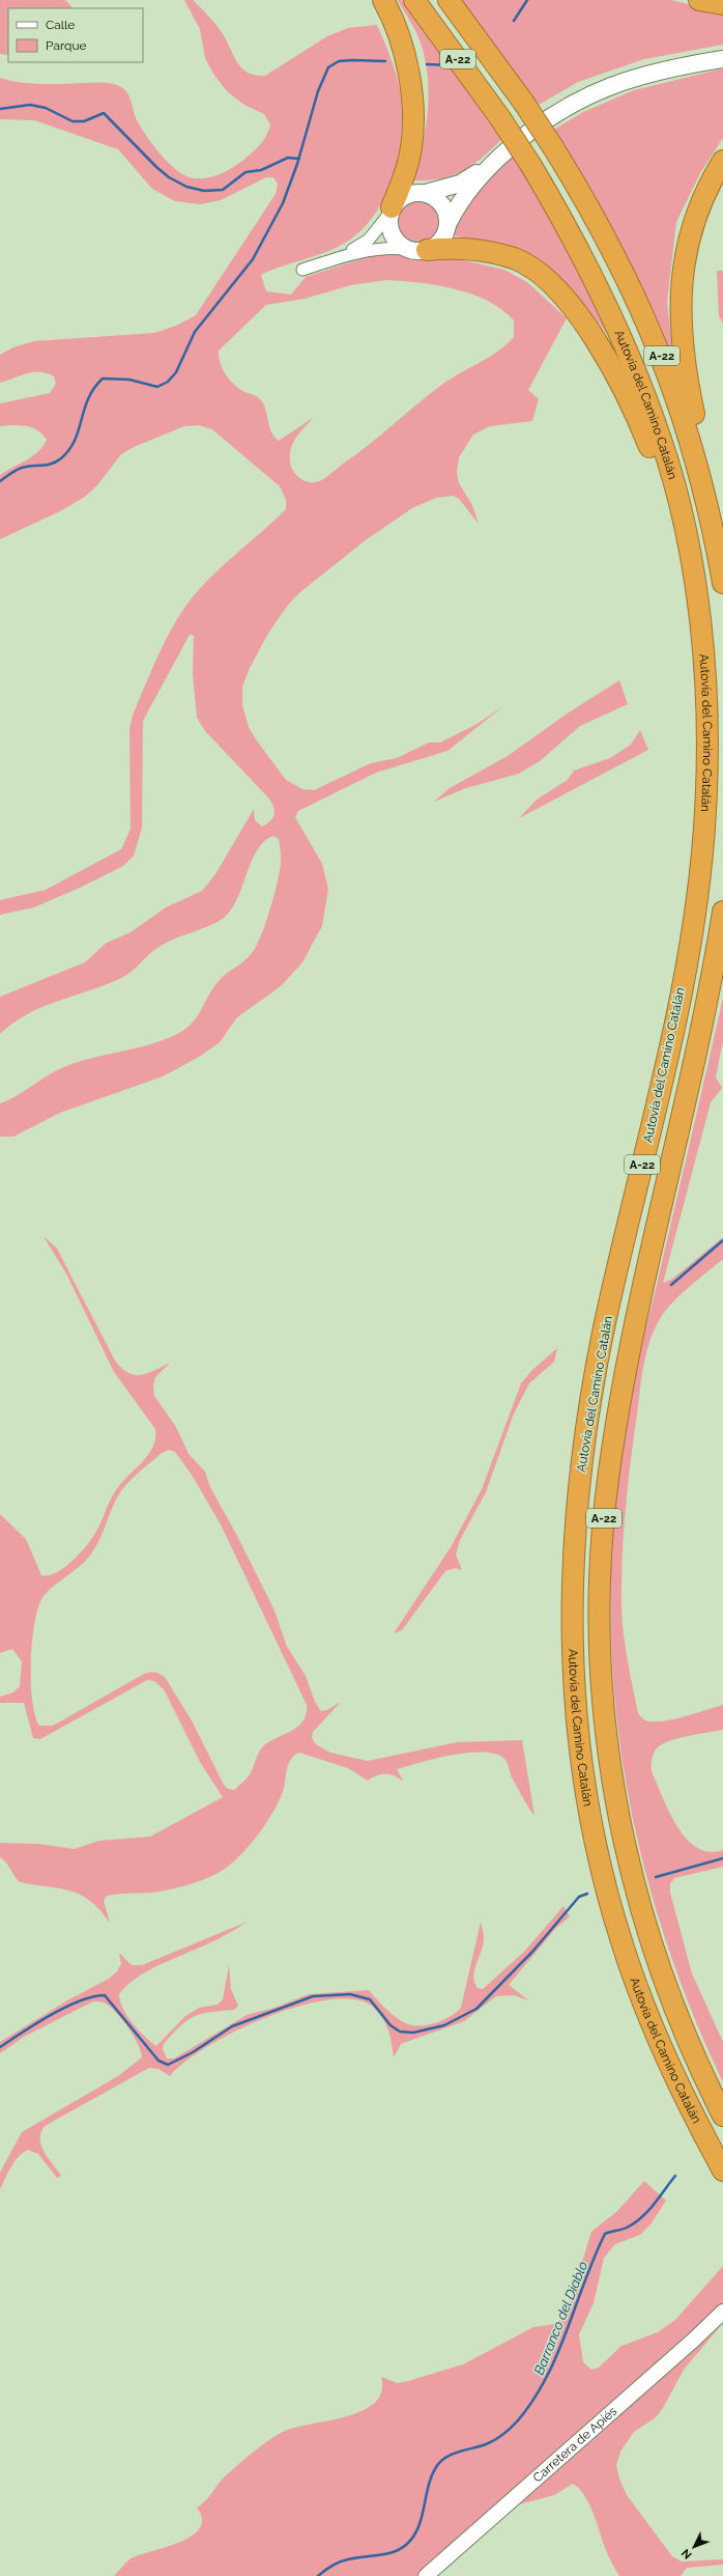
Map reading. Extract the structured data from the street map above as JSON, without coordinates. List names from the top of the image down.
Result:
{
  "streets": {
    "highway": ["A-22", "Autovía del Camino Catalán"],
    "street": ["Carretera de Apiés"]
  },
  "water": ["Barranco del Diablo"],
  "legend": ["Calle", "Parque"],
  "north": "bottom left"
}
